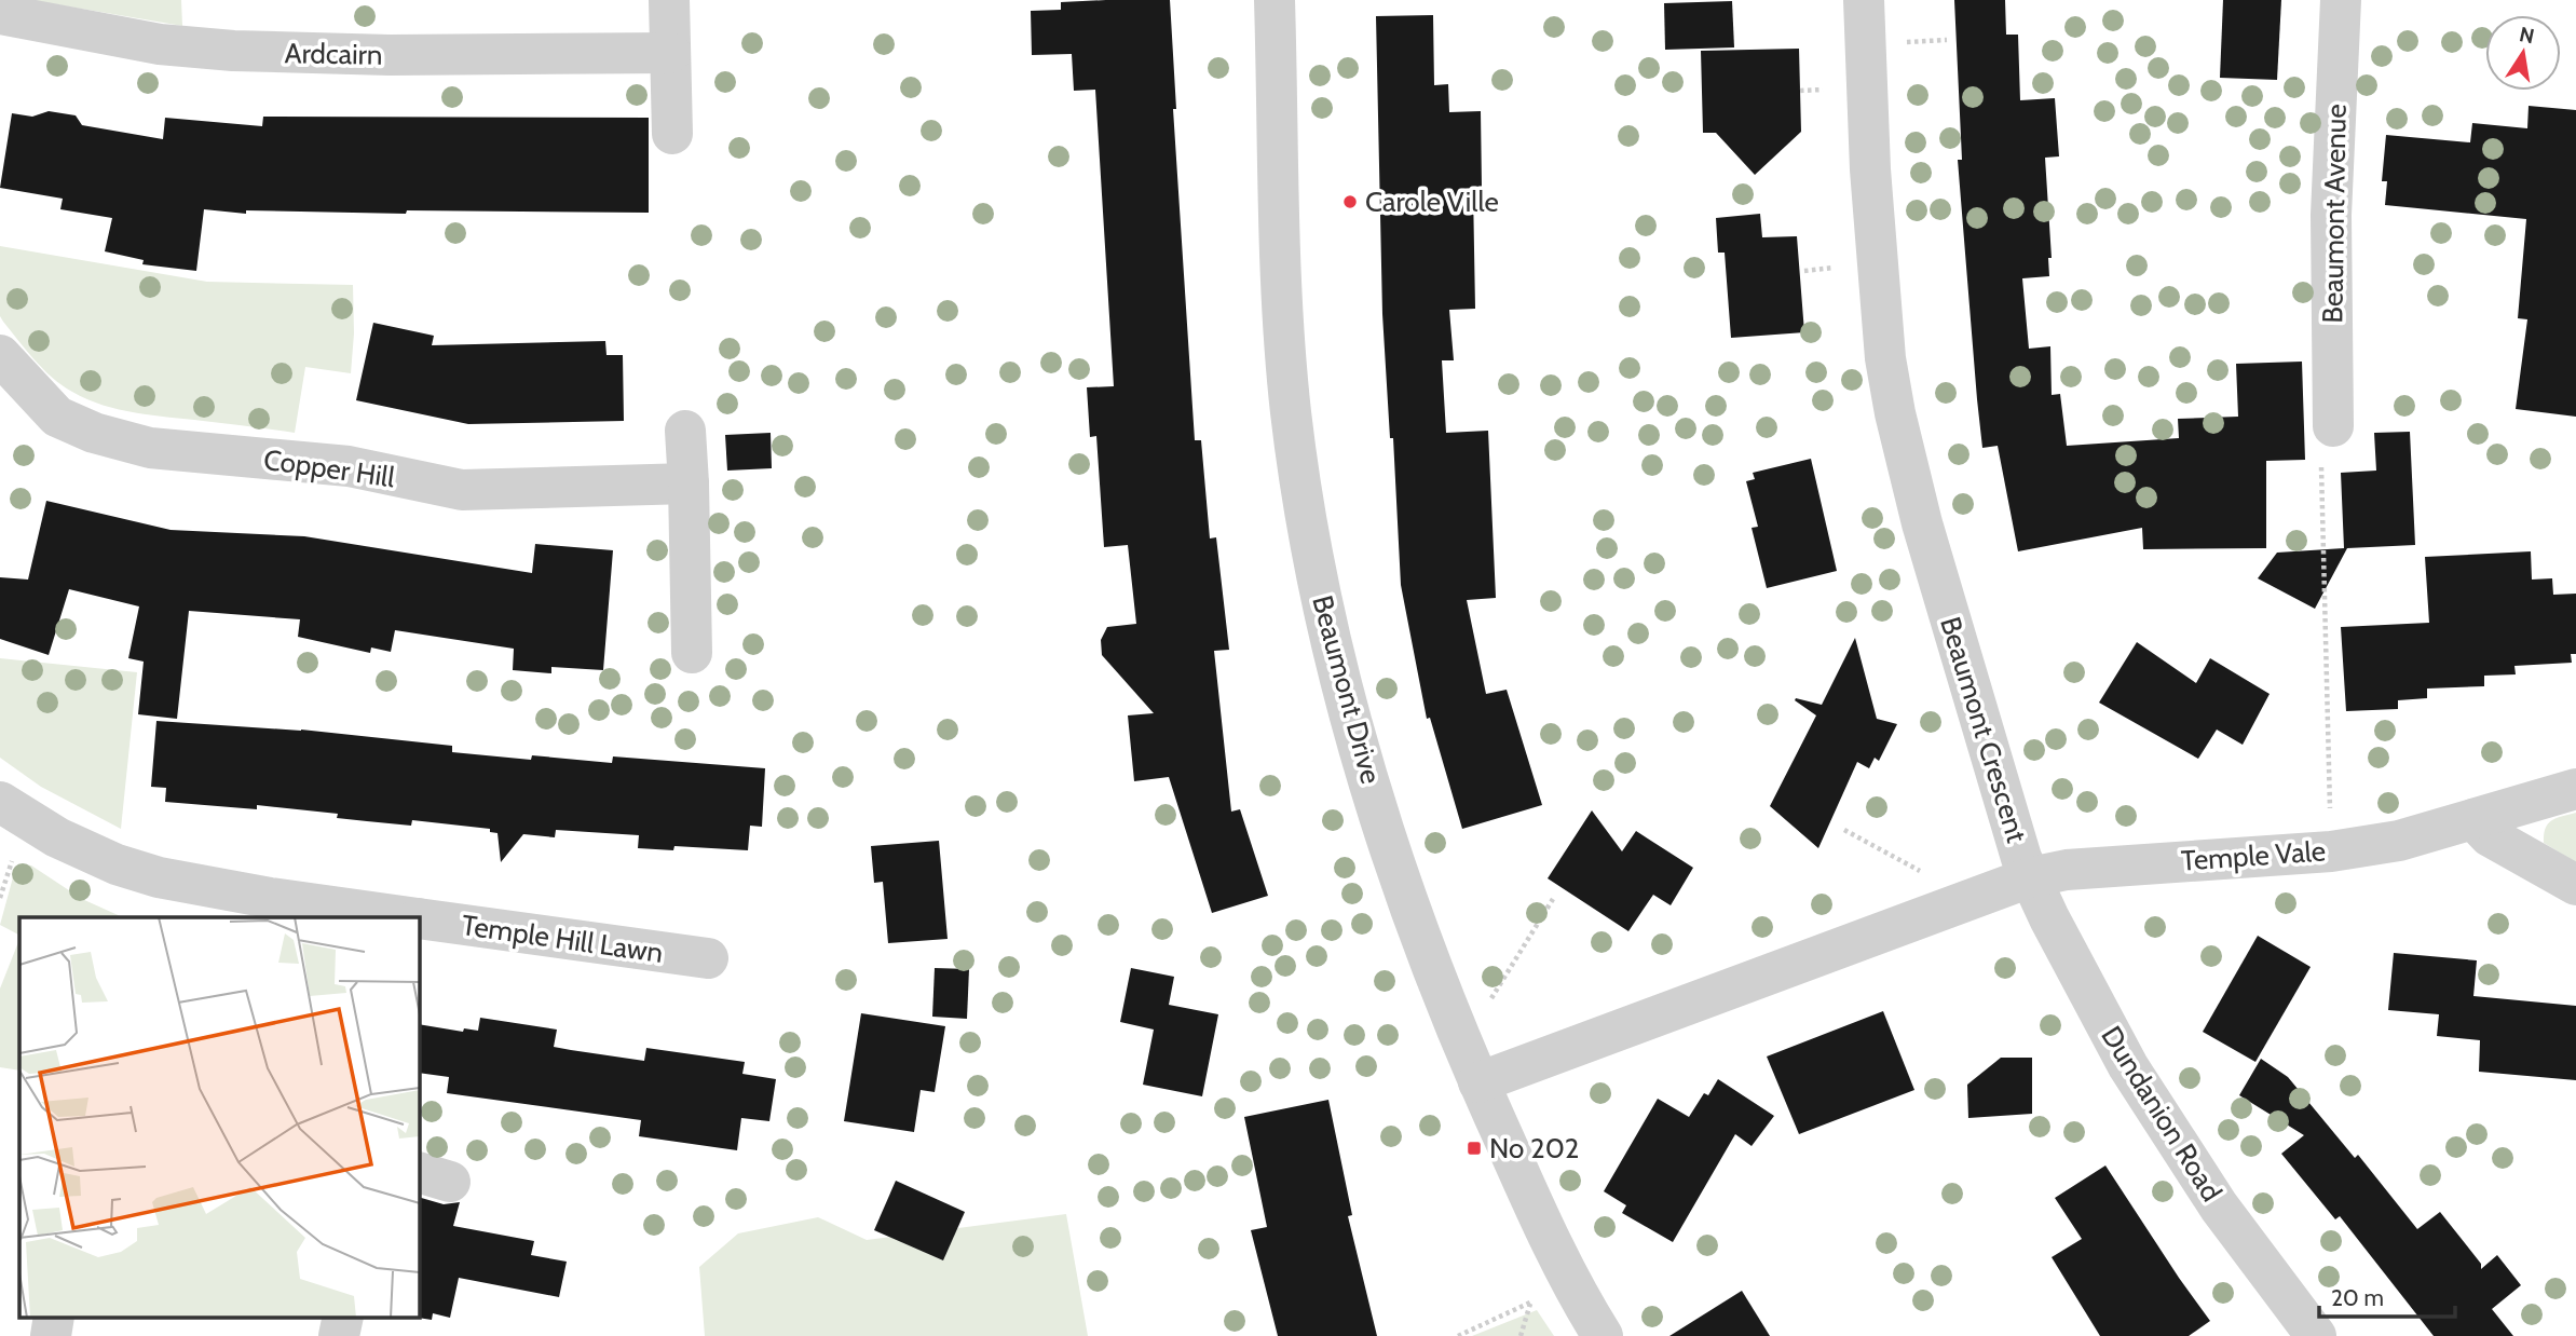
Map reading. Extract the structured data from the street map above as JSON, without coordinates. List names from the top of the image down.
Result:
{
  "streets": {
    "street": [
      "Ardcairn",
      "Beaumont Avenue",
      "Copper Hill",
      "Beaumont Drive",
      "Beaumont Crescent",
      "Temple Vale",
      "Temple Hill Lawn",
      "Dundanion Road"
    ]
  },
  "crossings": [
    ["Beaumont Drive", "Beaumont Crescent"],
    ["Beaumont Crescent", "Temple Vale"],
    ["Beaumont Crescent", "Dundanion Road"],
    ["Temple Vale", "Dundanion Road"]
  ],
  "places": {
    "other": ["Carole Ville"],
    "transit": ["No 202"]
  },
  "scale_bar": "20 m",
  "north": "top"
}
